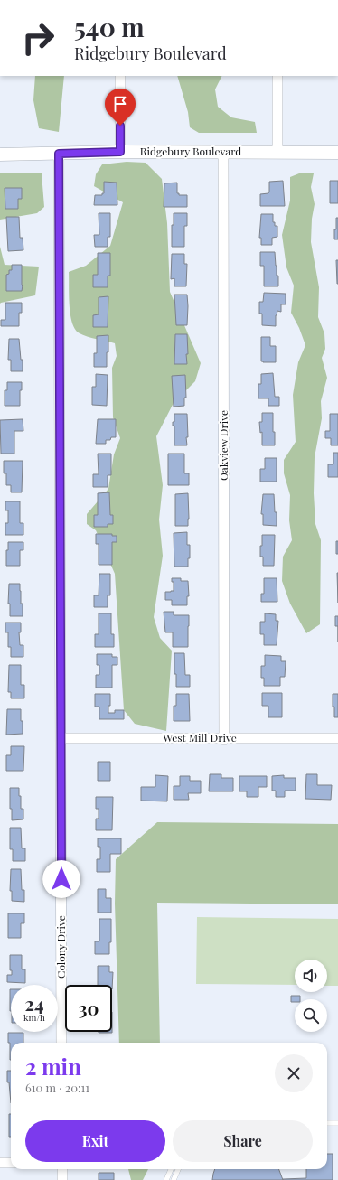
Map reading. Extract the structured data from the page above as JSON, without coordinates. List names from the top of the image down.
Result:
{
  "streets": {
    "street": [
      "Ridgebury Boulevard",
      "Oakview Drive",
      "West Mill Drive",
      "Colony Drive"
    ]
  },
  "crossings": [
    ["Ridgebury Boulevard", "Oakview Drive"],
    ["Ridgebury Boulevard", "Colony Drive"],
    ["Oakview Drive", "West Mill Drive"],
    ["West Mill Drive", "Colony Drive"]
  ],
  "page": {
    "turn": ["540 m", "Ridgebury Boulevard"],
    "speed": "24 km/h",
    "limit": "30",
    "heading": ["2 min", "610 m · 20:11"],
    "buttons": ["Exit", "Share"]
  }
}
